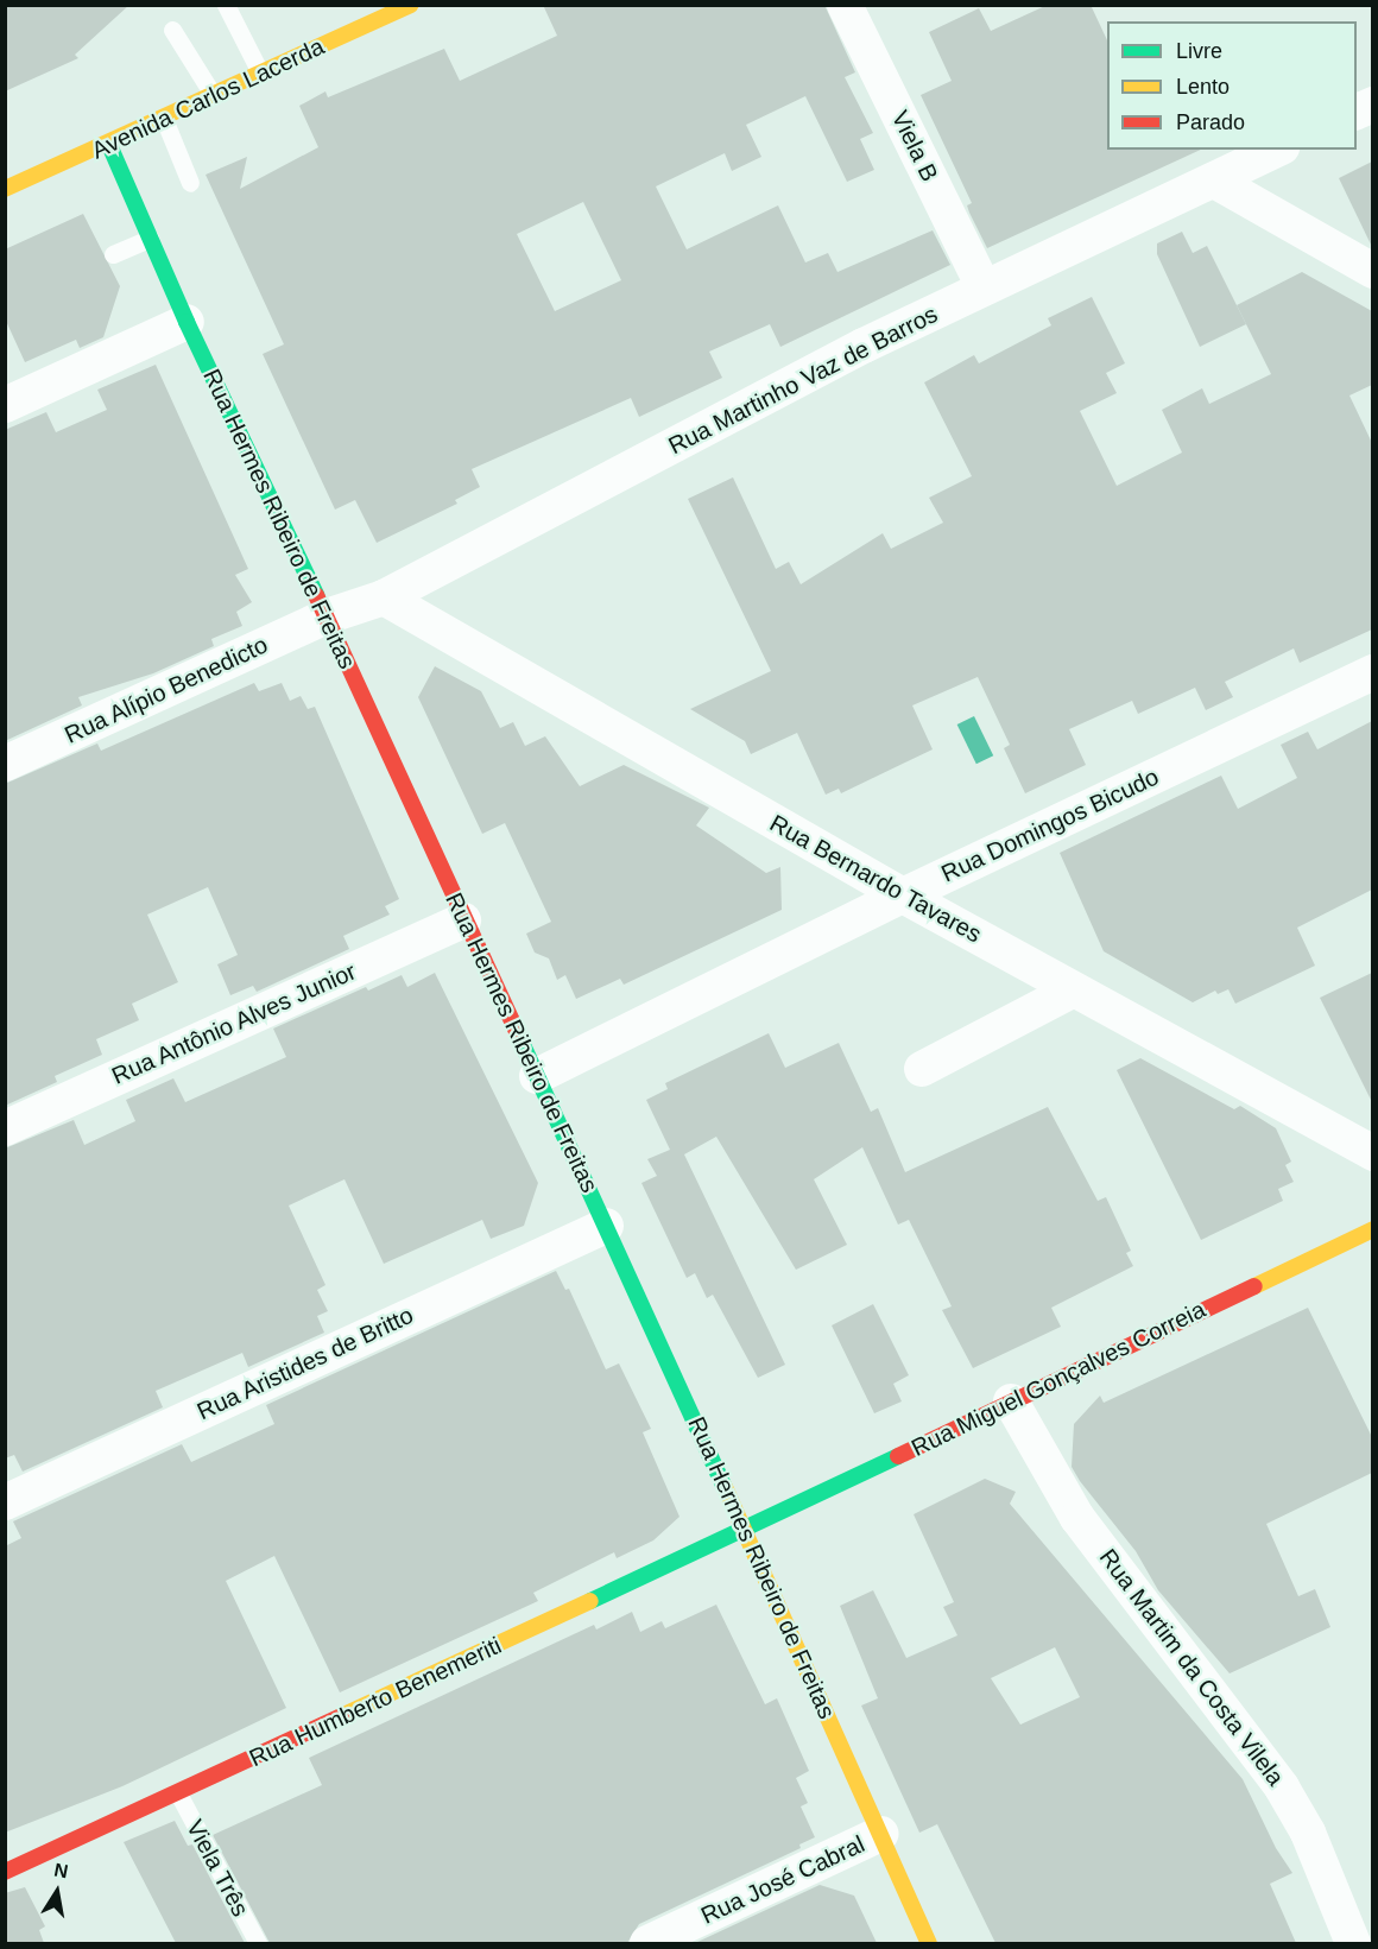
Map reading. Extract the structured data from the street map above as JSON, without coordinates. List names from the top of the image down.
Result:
{
  "streets": {
    "street": [
      "Avenida Carlos Lacerda",
      "Viela B",
      "Rua Martinho Vaz de Barros",
      "Rua Hermes Ribeiro de Freitas",
      "Rua Alípio Benedicto",
      "Rua Domingos Bicudo",
      "Rua Bernardo Tavares",
      "Rua Antônio Alves Junior",
      "Rua Aristides de Britto",
      "Rua Miguel Gonçalves Correia",
      "Rua Martim da Costa Vilela",
      "Rua Humberto Benemeriti",
      "Rua José Cabral"
    ],
    "lane": ["Viela Três"]
  },
  "crossings": [
    ["Avenida Carlos Lacerda", "Rua Hermes Ribeiro de Freitas"],
    ["Viela B", "Rua Martinho Vaz de Barros"],
    ["Rua Martinho Vaz de Barros", "Rua Hermes Ribeiro de Freitas"],
    ["Rua Martinho Vaz de Barros", "Rua Alípio Benedicto"],
    ["Rua Martinho Vaz de Barros", "Rua Bernardo Tavares"],
    ["Rua Hermes Ribeiro de Freitas", "Rua Alípio Benedicto"],
    ["Rua Hermes Ribeiro de Freitas", "Rua Domingos Bicudo"],
    ["Rua Hermes Ribeiro de Freitas", "Rua Antônio Alves Junior"],
    ["Rua Hermes Ribeiro de Freitas", "Rua Aristides de Britto"],
    ["Rua Hermes Ribeiro de Freitas", "Rua Miguel Gonçalves Correia"],
    ["Rua Hermes Ribeiro de Freitas", "Rua Humberto Benemeriti"],
    ["Rua Hermes Ribeiro de Freitas", "Rua José Cabral"],
    ["Rua Domingos Bicudo", "Rua Bernardo Tavares"],
    ["Rua Miguel Gonçalves Correia", "Rua Martim da Costa Vilela"],
    ["Rua Miguel Gonçalves Correia", "Rua Humberto Benemeriti"],
    ["Rua Humberto Benemeriti", "Viela Três"]
  ],
  "legend": ["Livre", "Lento", "Parado"],
  "north": "top"
}
